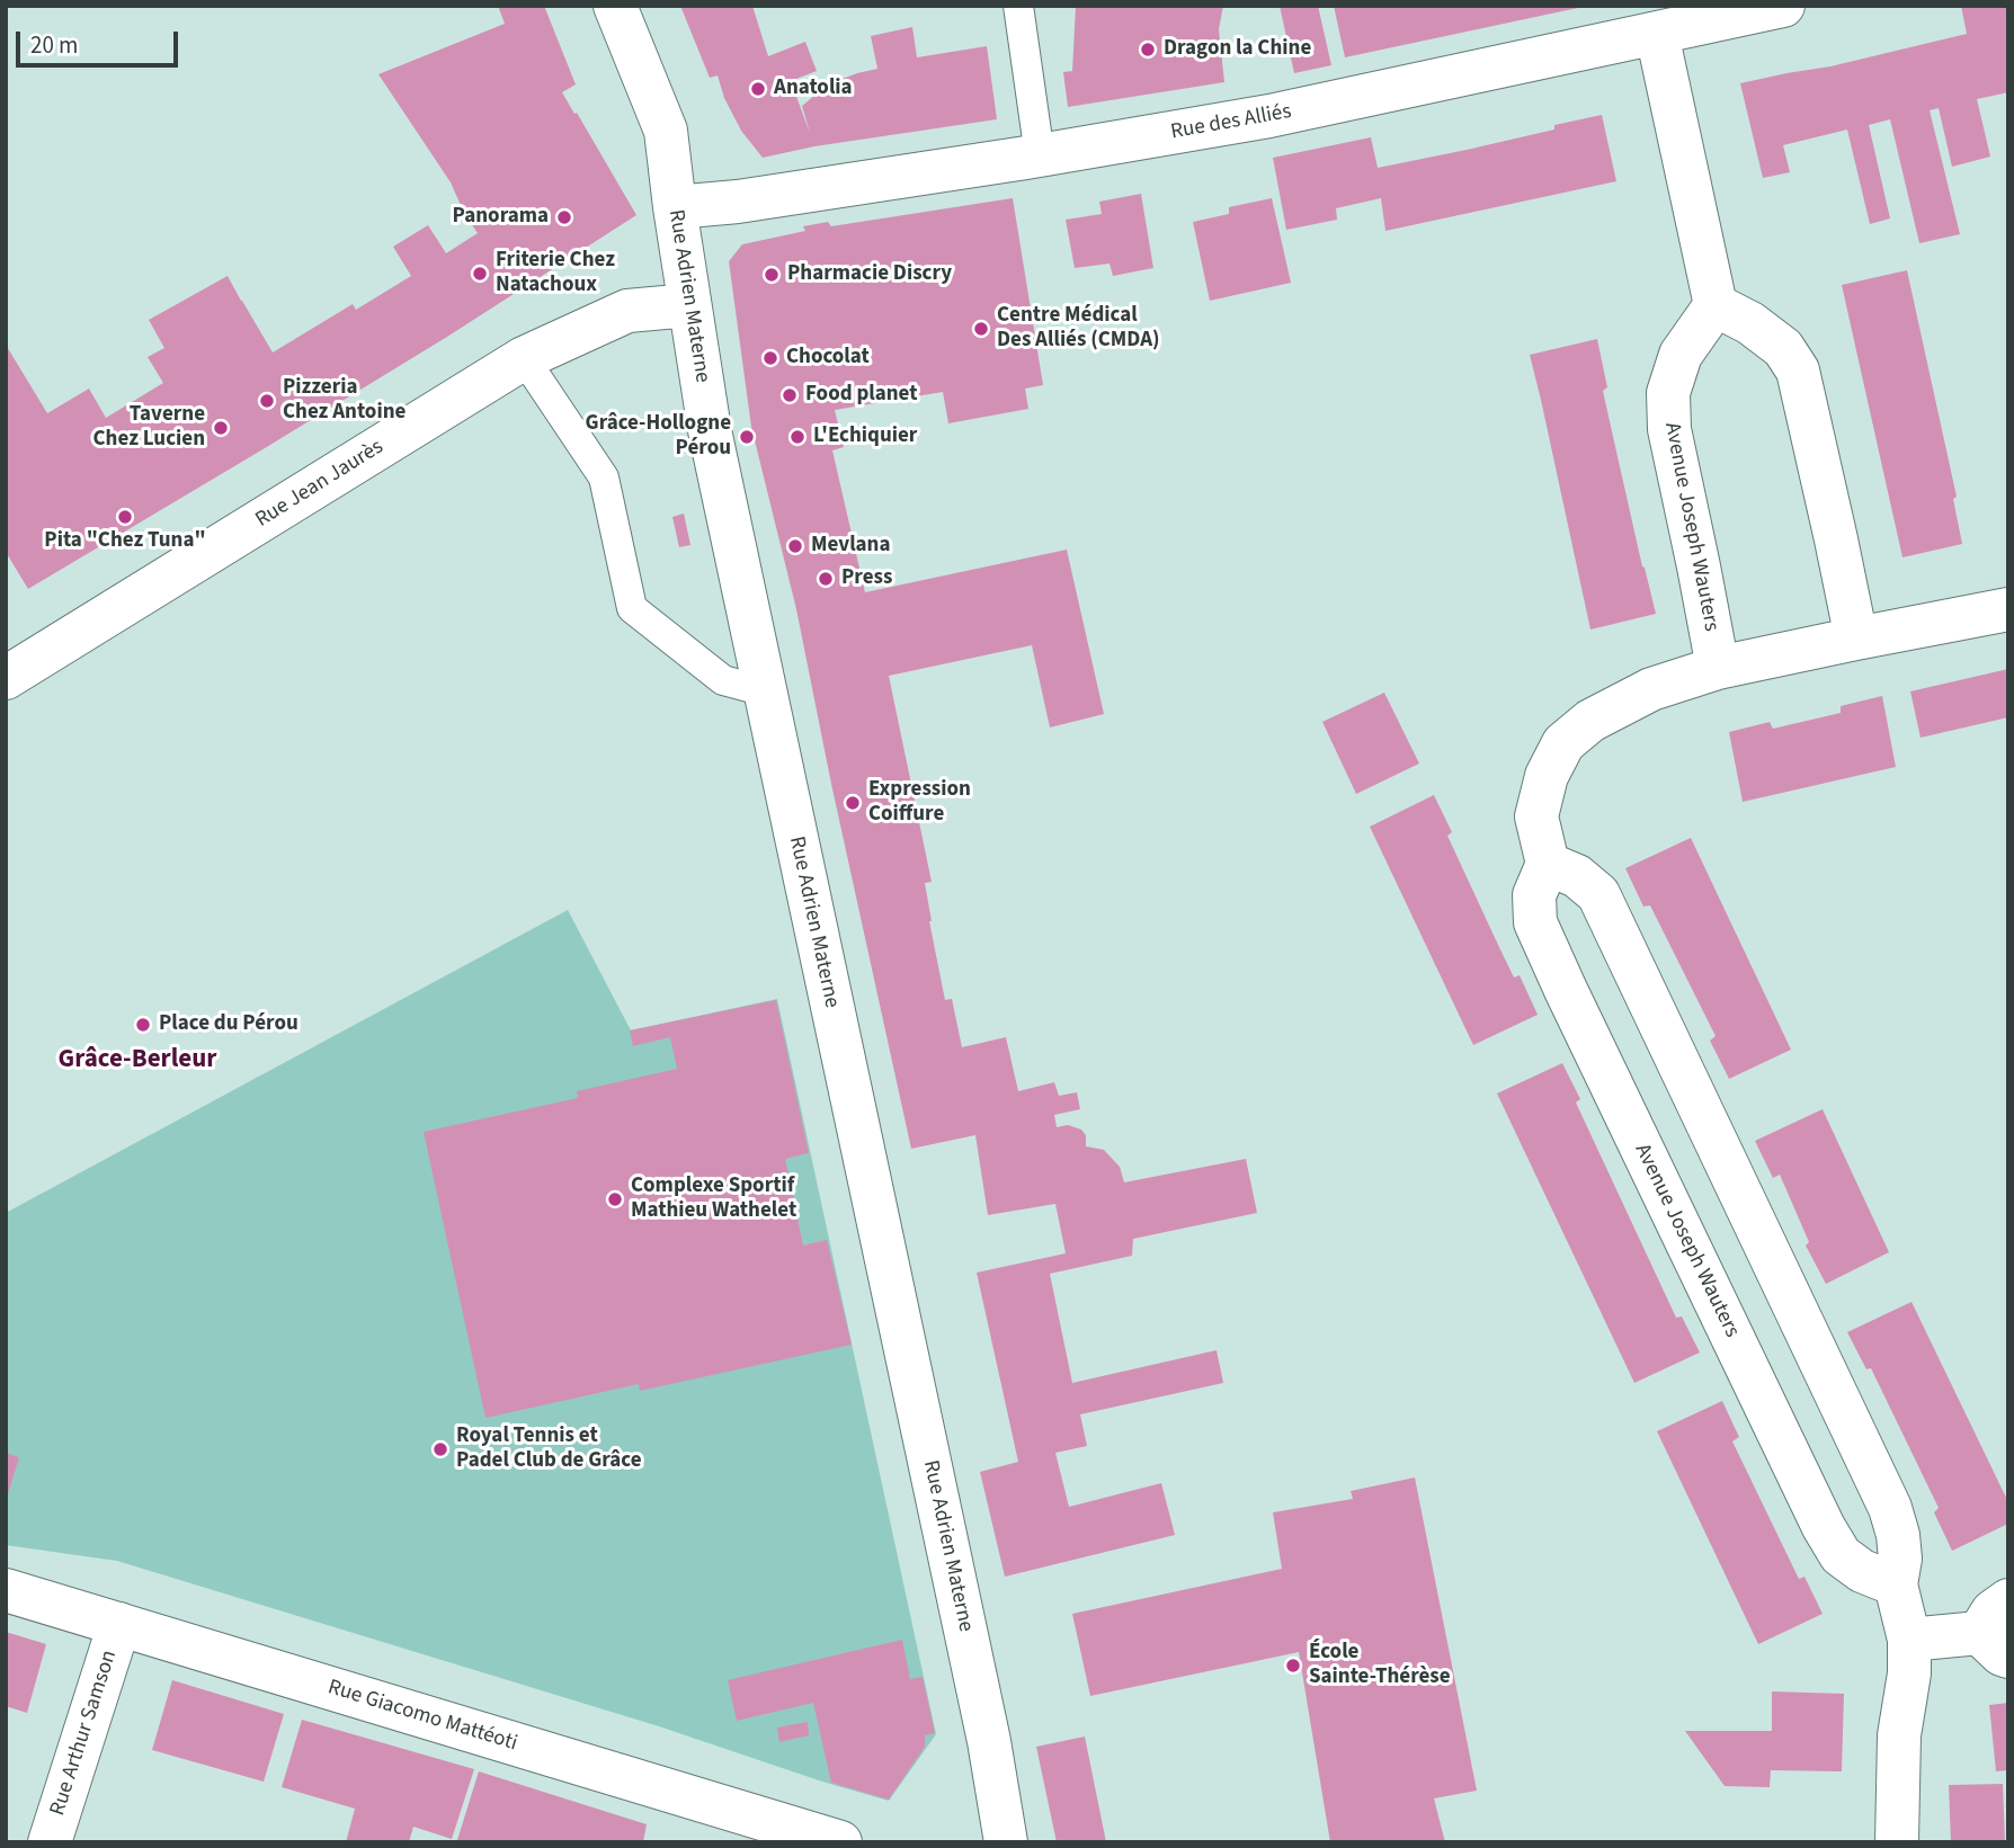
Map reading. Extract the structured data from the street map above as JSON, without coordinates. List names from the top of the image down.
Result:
{
  "streets": {
    "street": [
      "Rue des Alliés",
      "Rue Adrien Materne",
      "Rue Jean Jaurès",
      "Avenue Joseph Wauters",
      "Rue Giacomo Mattéoti",
      "Rue Arthur Samson"
    ]
  },
  "crossings": [
    ["Rue des Alliés", "Rue Adrien Materne"],
    ["Rue Adrien Materne", "Rue Jean Jaurès"],
    ["Rue Giacomo Mattéoti", "Rue Arthur Samson"]
  ],
  "districts": ["Grâce-Berleur"],
  "places": [
    "Dragon la Chine",
    "Anatolia",
    "Panorama",
    "Friterie Chez Natachoux",
    "Pharmacie Discry",
    "Centre Médical Des Alliés (CMDA)",
    "Chocolat",
    "Food planet",
    "Pizzeria Chez Antoine",
    "Taverne Chez Lucien",
    "Grâce-Hollogne Pérou",
    "L'Echiquier",
    "Pita \"Chez Tuna\"",
    "Mevlana",
    "Press",
    "Expression Coiffure",
    "Place du Pérou",
    "Complexe Sportif Mathieu Wathelet",
    "Royal Tennis et Padel Club de Grâce",
    "École Sainte-Thérèse"
  ],
  "scale_bar": "20 m"
}
